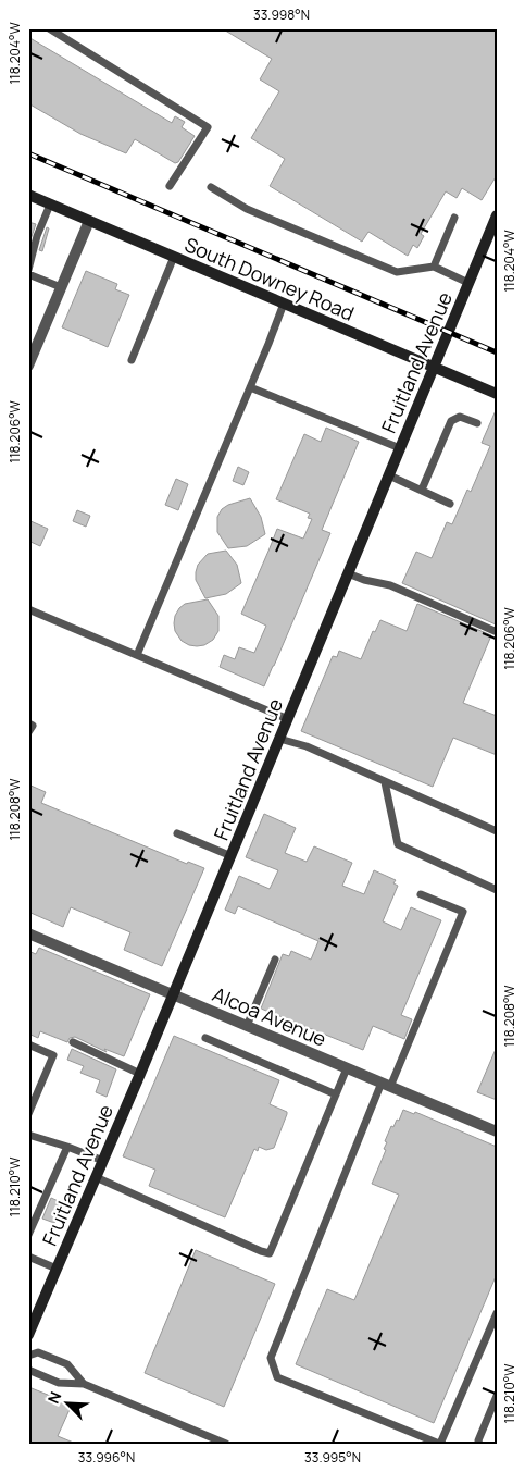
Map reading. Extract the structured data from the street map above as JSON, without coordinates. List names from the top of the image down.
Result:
{
  "streets": {
    "street": ["South Downey Road", "Fruitland Avenue", "Alcoa Avenue"]
  },
  "crossings": [
    ["South Downey Road", "Fruitland Avenue"],
    ["Fruitland Avenue", "Alcoa Avenue"]
  ],
  "north": "top left",
  "coordinates": [
    "33.998°N",
    "118.204°W",
    "118.206°W",
    "118.208°W",
    "118.210°W",
    "33.996°N",
    "33.995°N"
  ]
}
